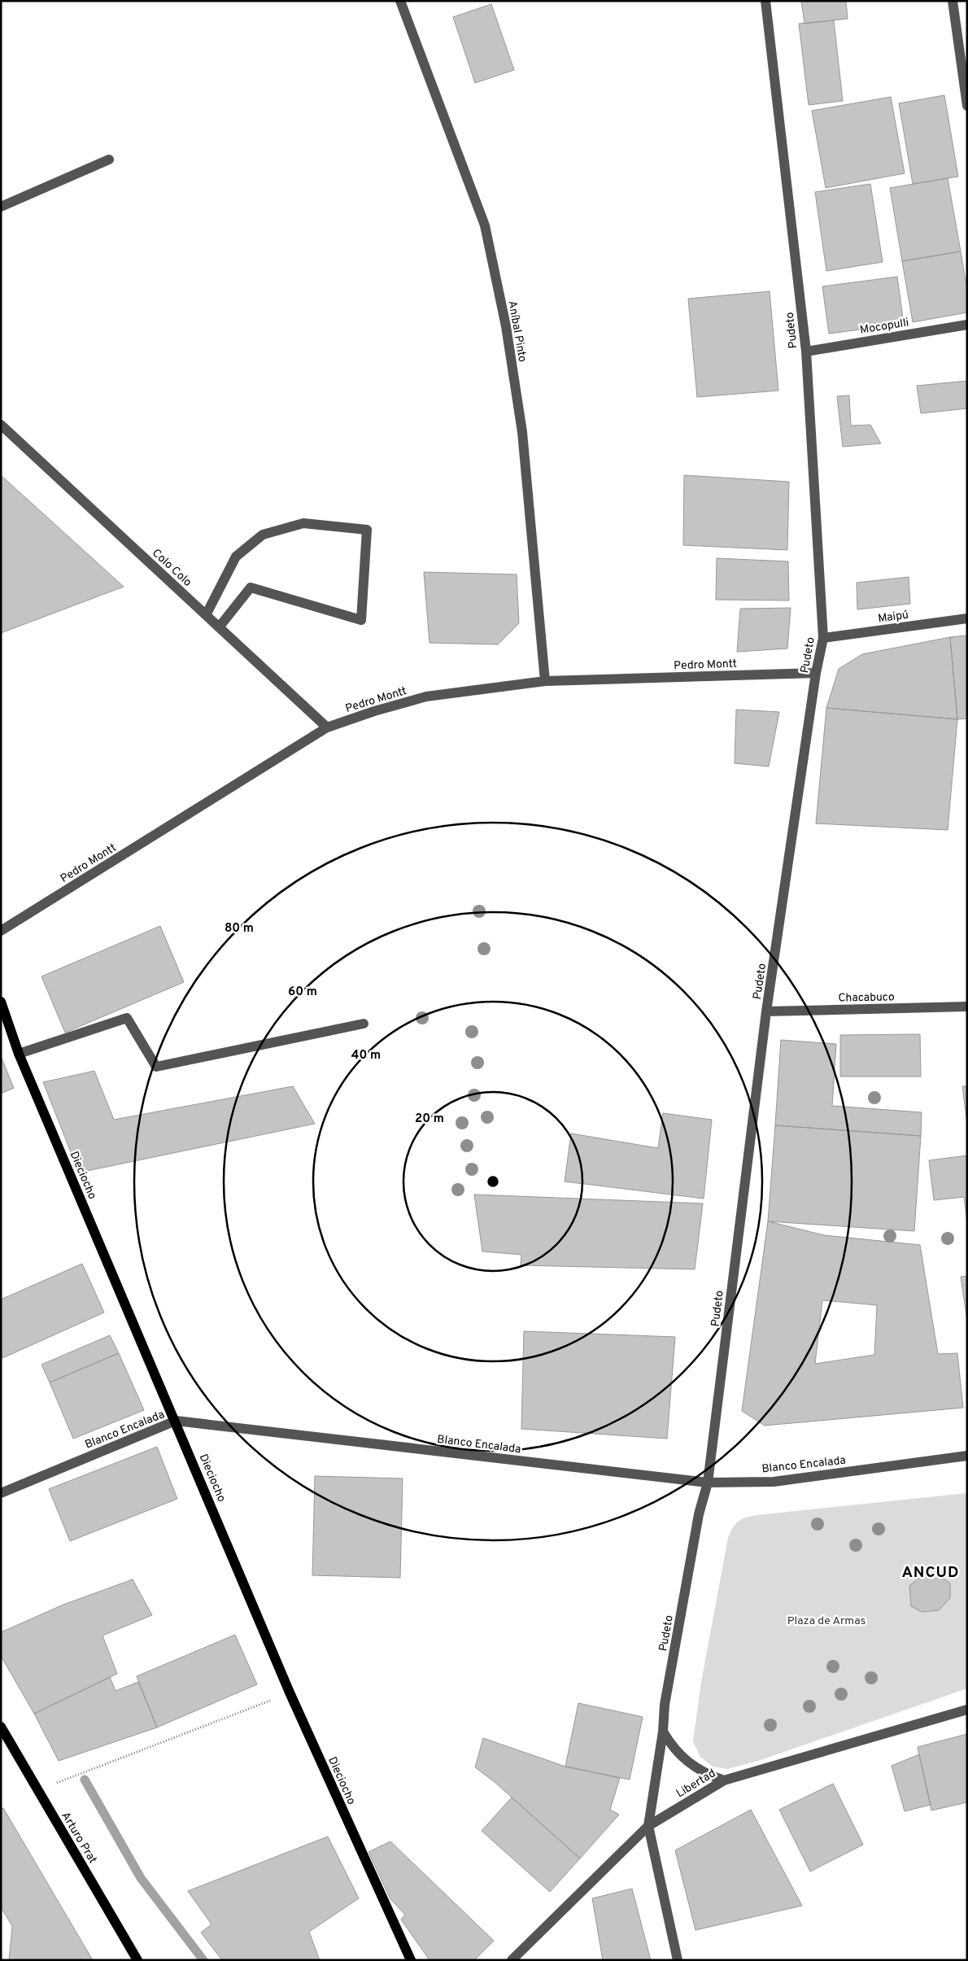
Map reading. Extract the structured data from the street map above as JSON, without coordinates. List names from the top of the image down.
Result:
{
  "streets": {
    "main road": ["Dieciocho", "Arturo Prat"],
    "street": [
      "Mocopulli",
      "Pudeto",
      "Aníbal Pinto",
      "Colo Colo",
      "Maipú",
      "Pedro Montt",
      "Chacabuco",
      "Blanco Encalada",
      "Libertad"
    ]
  },
  "crossings": [
    ["Mocopulli", "Pudeto"],
    ["Pudeto", "Maipú"],
    ["Pudeto", "Pedro Montt"],
    ["Pudeto", "Chacabuco"],
    ["Pudeto", "Blanco Encalada"],
    ["Pudeto", "Libertad"],
    ["Aníbal Pinto", "Pedro Montt"],
    ["Colo Colo", "Pedro Montt"],
    ["Dieciocho", "Blanco Encalada"]
  ],
  "districts": ["ANCUD"],
  "parks": ["Plaza de Armas"],
  "rings": [
    "80 m",
    "60 m",
    "40 m",
    "20 m"
  ]
}
